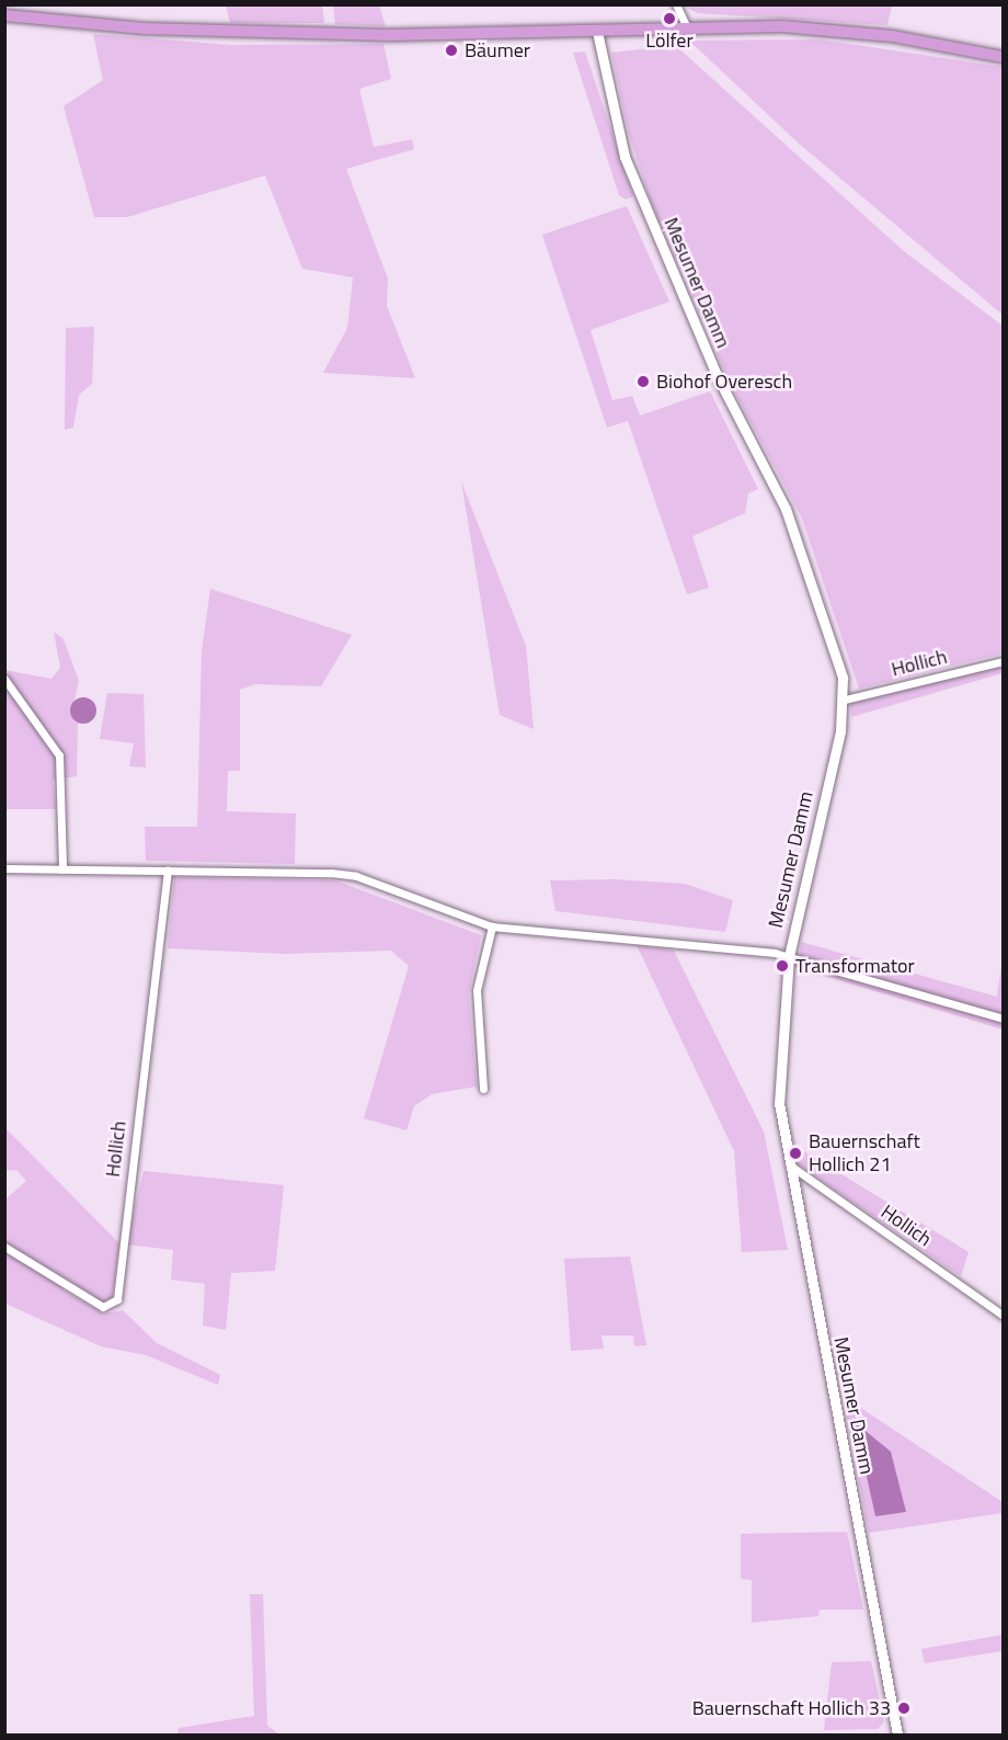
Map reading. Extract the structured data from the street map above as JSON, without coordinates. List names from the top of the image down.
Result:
{
  "streets": {
    "main road": ["Mesumer Damm"],
    "street": ["Hollich"]
  },
  "crossings": [
    ["Mesumer Damm", "Hollich"]
  ],
  "places": [
    "Lölfer",
    "Bäumer",
    "Biohof Overesch",
    "Transformator",
    "Bauernschaft Hollich 21",
    "Bauernschaft Hollich 33"
  ]
}
